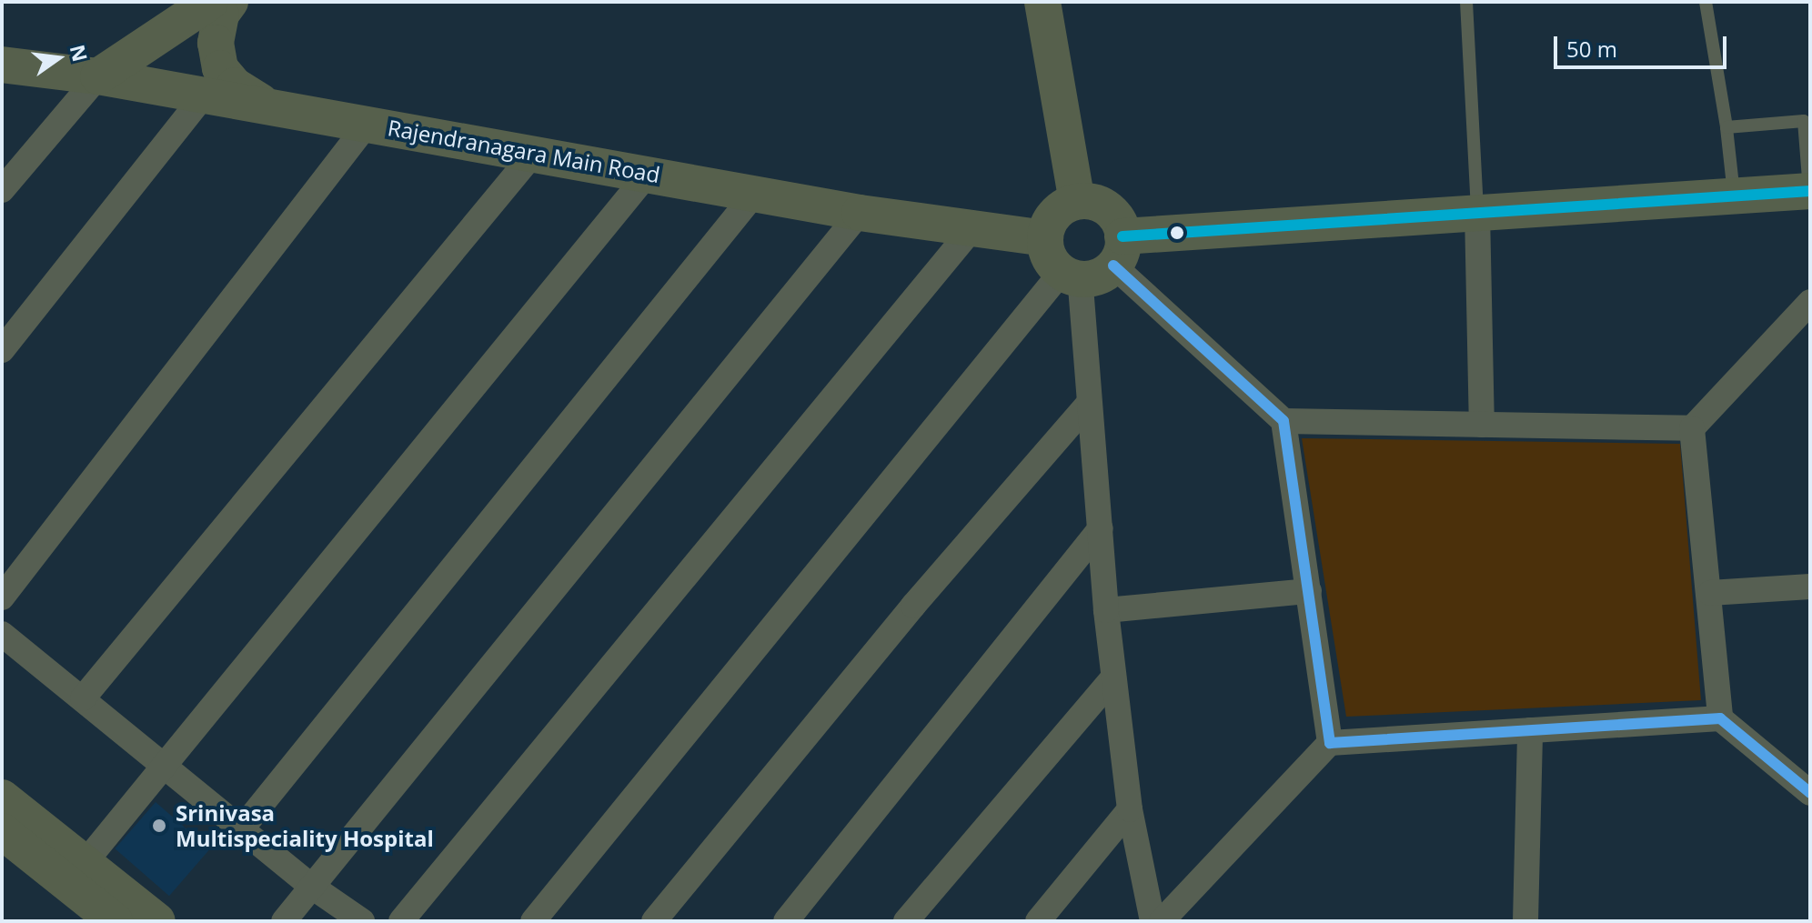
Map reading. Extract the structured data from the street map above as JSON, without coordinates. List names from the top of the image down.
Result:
{
  "streets": {
    "street": ["Rajendranagara Main Road"]
  },
  "places": ["Srinivasa Multispeciality Hospital"],
  "scale_bar": "50 m",
  "north": "right"
}
